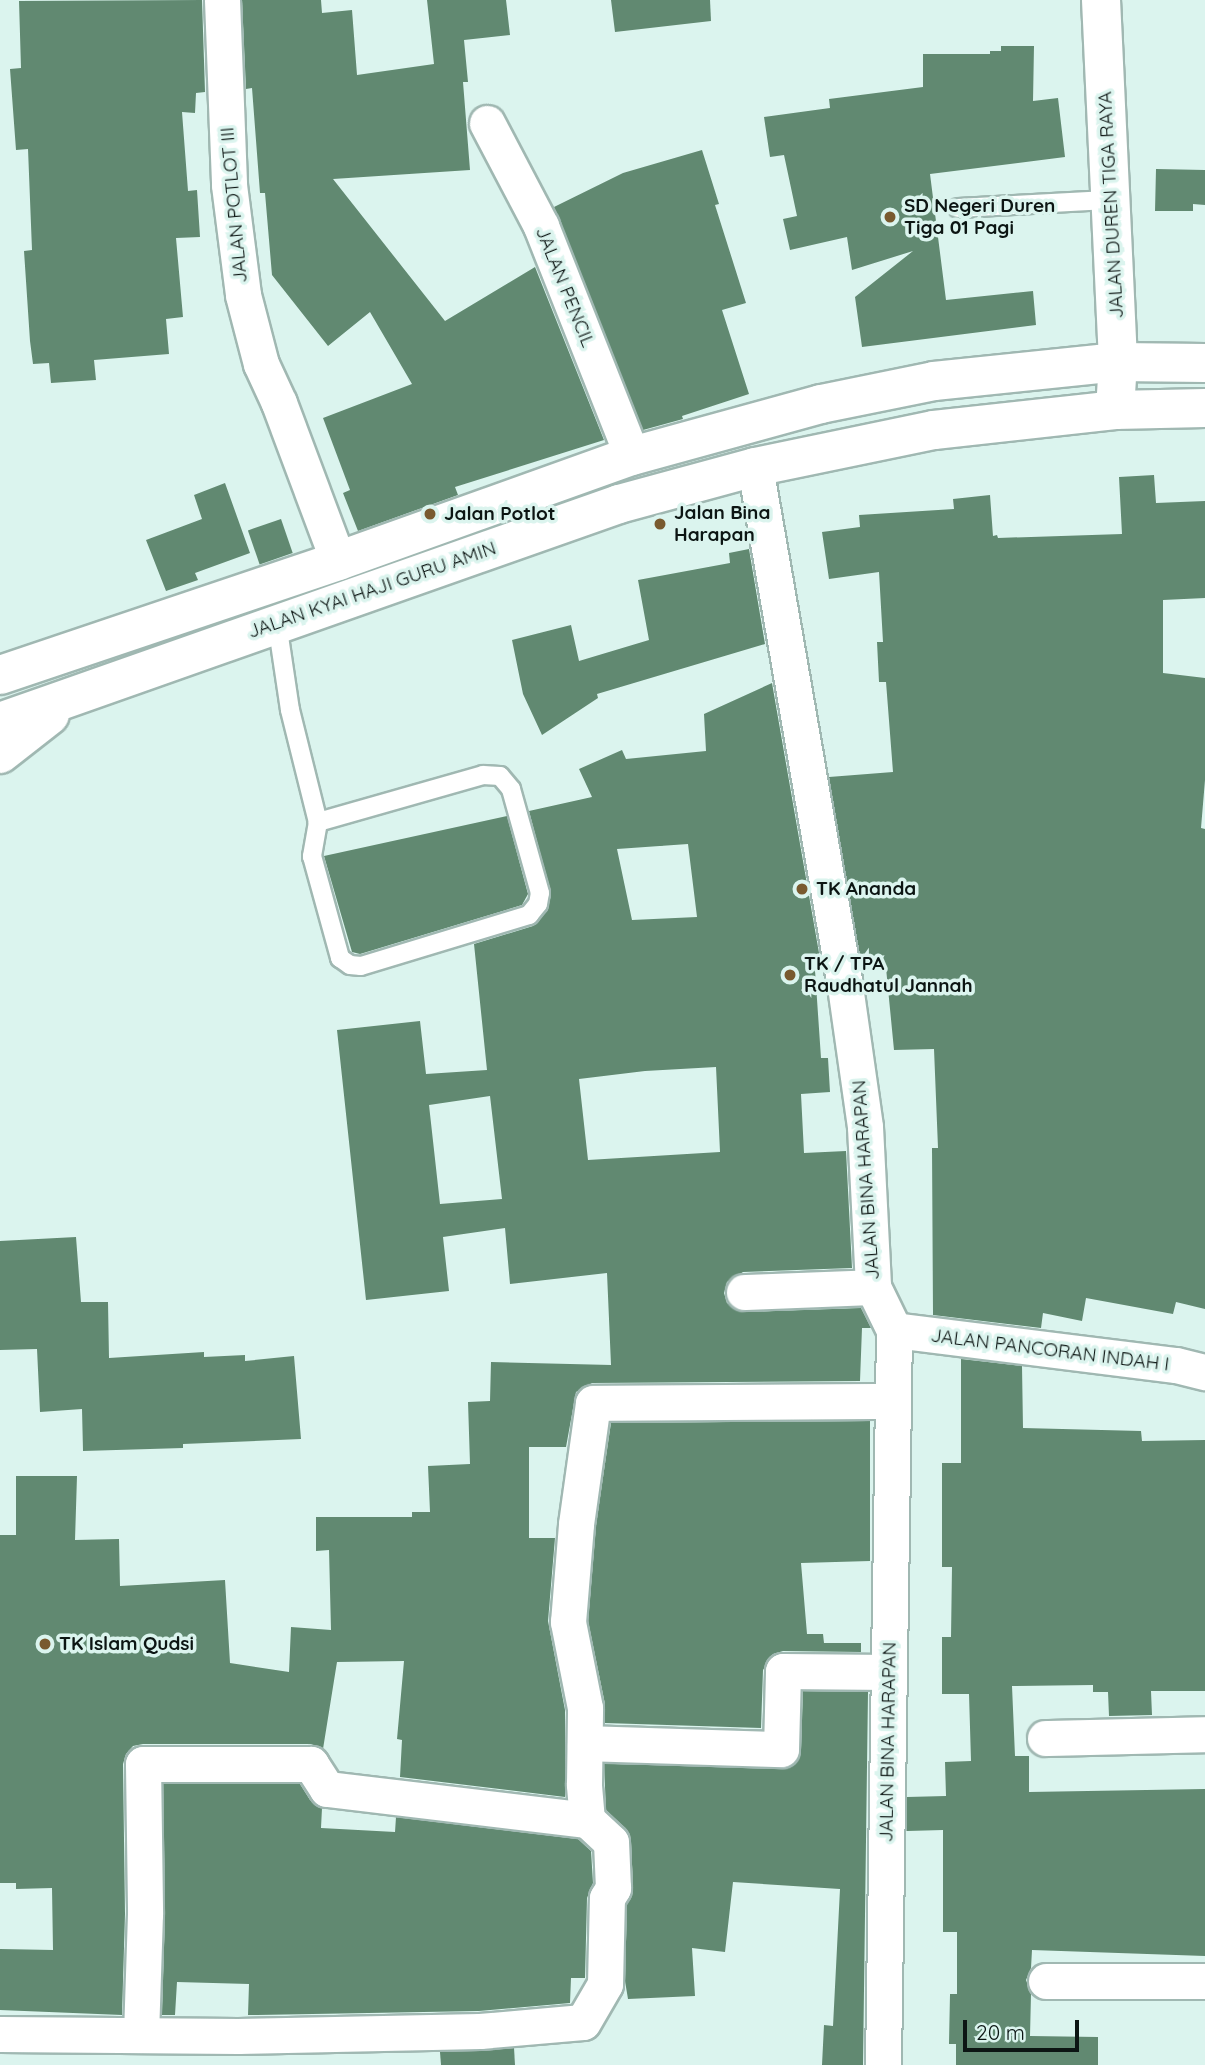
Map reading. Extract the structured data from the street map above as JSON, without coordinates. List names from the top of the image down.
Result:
{
  "streets": {
    "main road": ["JALAN DUREN TIGA RAYA", "JALAN KYAI HAJI GURU AMIN"],
    "street": [
      "JALAN POTLOT III",
      "JALAN PENCIL",
      "JALAN BINA HARAPAN",
      "JALAN PANCORAN INDAH I"
    ]
  },
  "crossings": [
    ["JALAN POTLOT III", "JALAN KYAI HAJI GURU AMIN"],
    ["JALAN DUREN TIGA RAYA", "JALAN KYAI HAJI GURU AMIN"],
    ["JALAN PENCIL", "JALAN KYAI HAJI GURU AMIN"],
    ["JALAN KYAI HAJI GURU AMIN", "JALAN BINA HARAPAN"],
    ["JALAN BINA HARAPAN", "JALAN PANCORAN INDAH I"]
  ],
  "places": [
    "SD Negeri Duren Tiga 01 Pagi",
    "Jalan Potlot",
    "Jalan Bina Harapan",
    "TK Ananda",
    "TK / TPA Raudhatul Jannah",
    "TK Islam Qudsi"
  ],
  "scale_bar": "20 m"
}
